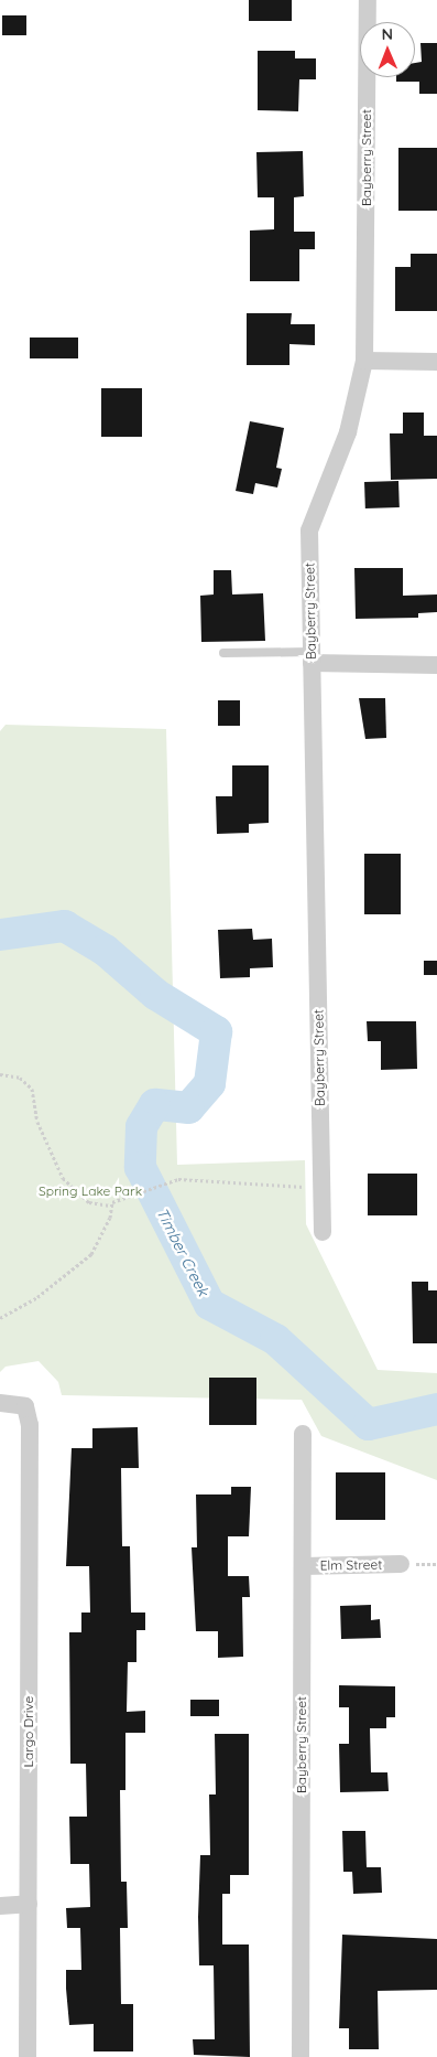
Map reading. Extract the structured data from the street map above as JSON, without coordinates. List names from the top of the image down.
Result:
{
  "streets": {
    "street": ["Bayberry Street", "Elm Street", "Largo Drive"]
  },
  "crossings": [
    ["Bayberry Street", "Elm Street"]
  ],
  "water": ["Timber Creek"],
  "parks": ["Spring Lake Park"],
  "north": "top"
}
